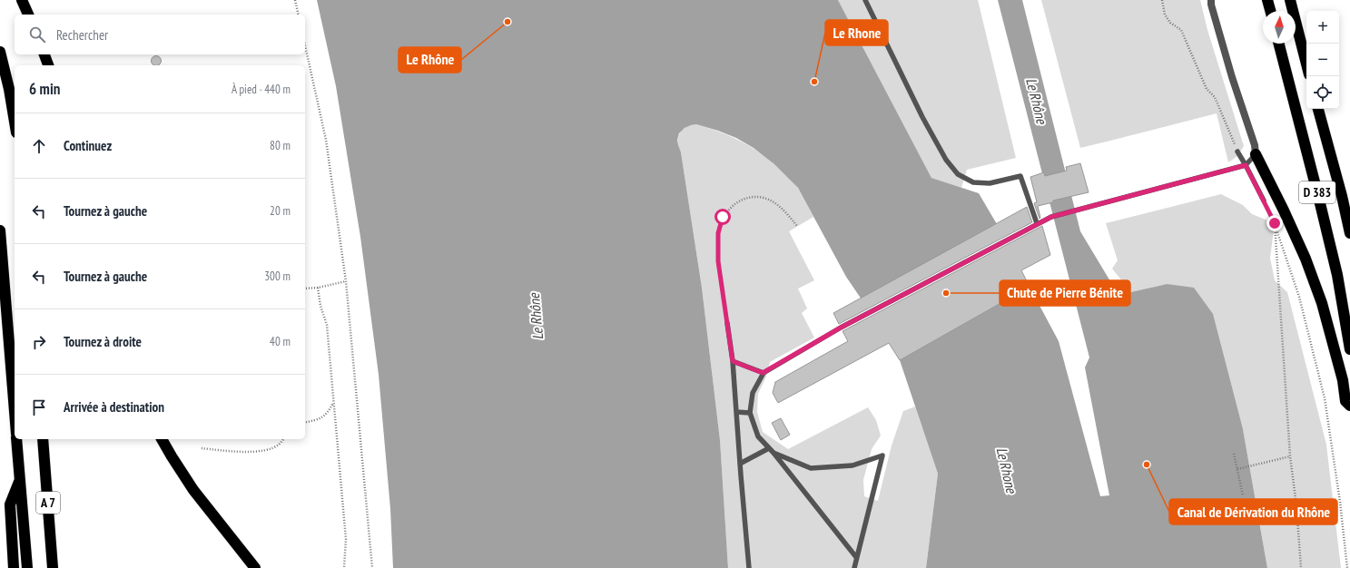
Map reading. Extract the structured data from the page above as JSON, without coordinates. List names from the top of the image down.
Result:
{
  "streets": {
    "highway": ["D 383", "A 7"]
  },
  "water": ["Le Rhône", "Le Rhone"],
  "places": [
    "Le Rhône",
    "Le Rhone",
    "Chute de Pierre Bénite",
    "Canal de Dérivation du Rhône"
  ],
  "north": "top",
  "page": {
    "map_buttons": ["+", "−"],
    "search": "Rechercher",
    "heading": ["6 min", "À pied · 440 m"],
    "list": [
      ["Continuez", "80 m"],
      ["Tournez à gauche", "20 m"],
      ["Tournez à gauche", "300 m"],
      ["Tournez à droite", "40 m"],
      "Arrivée à destination"
    ]
  }
}
